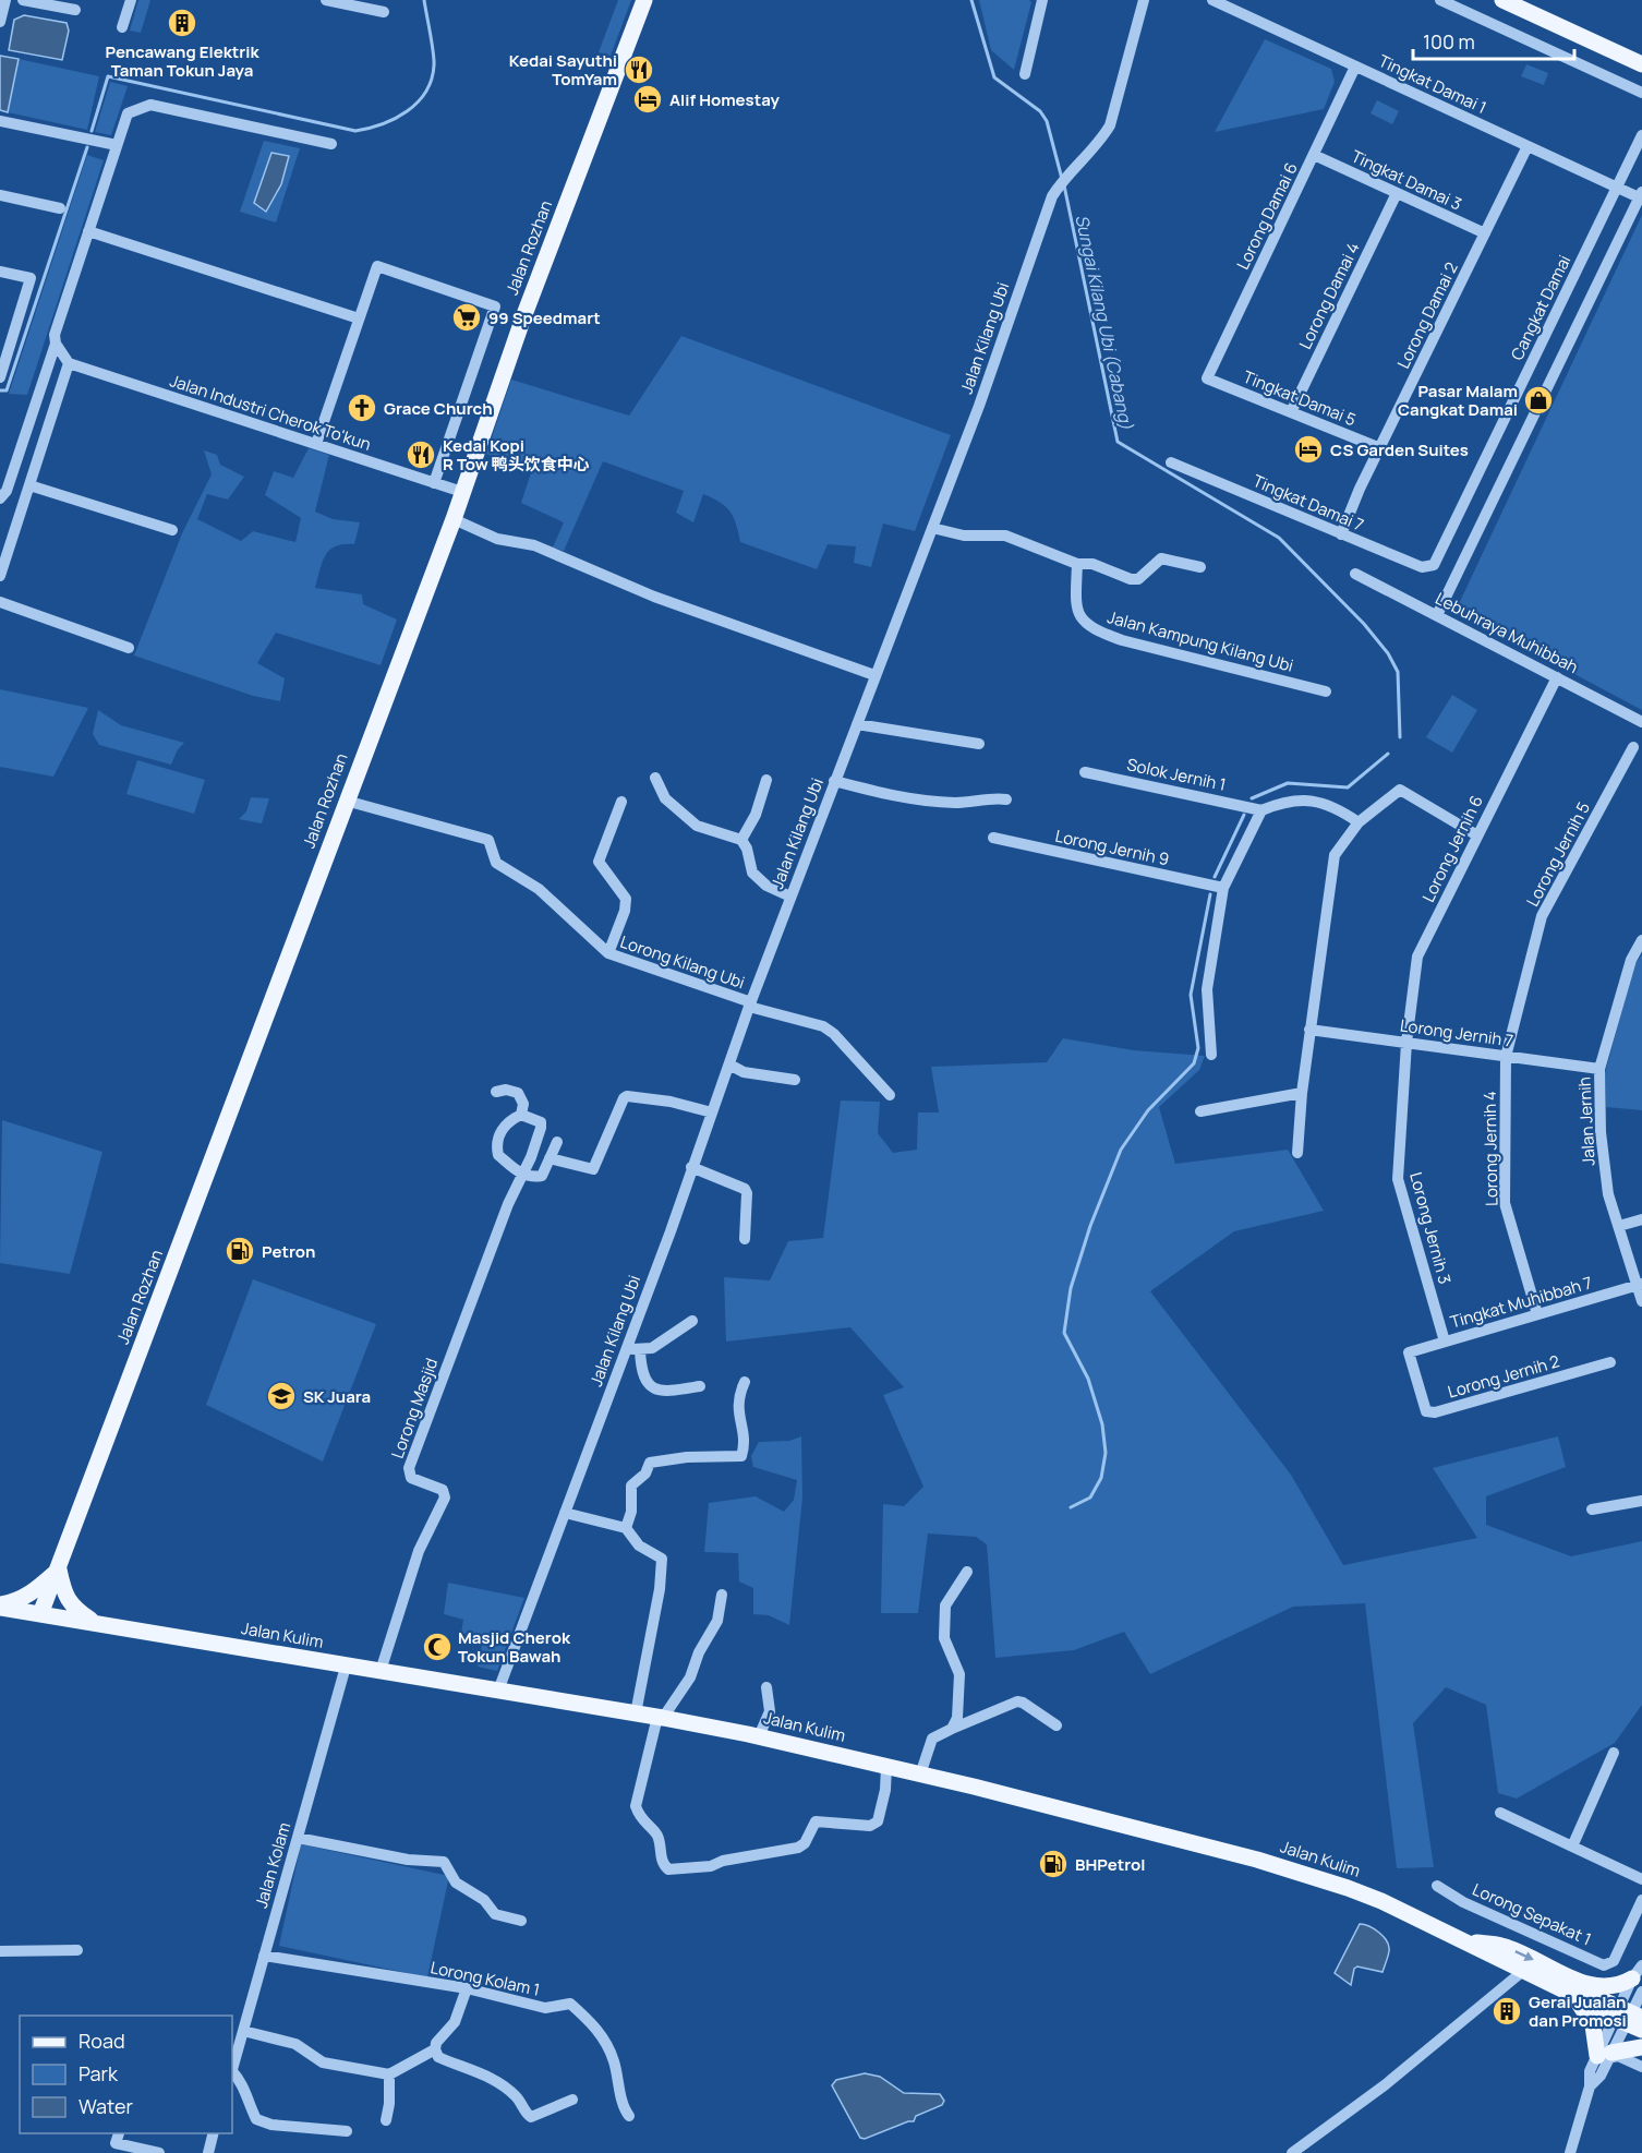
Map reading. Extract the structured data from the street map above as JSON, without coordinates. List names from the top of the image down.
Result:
{
  "streets": {
    "main road": ["Jalan Rozhan", "Jalan Kulim"],
    "street": [
      "Tingkat Damai 1",
      "Tingkat Damai 3",
      "Lorong Damai 6",
      "Lorong Damai 4",
      "Cangkat Damai",
      "Lorong Damai 2",
      "Jalan Kilang Ubi",
      "Tingkat Damai 5",
      "Jalan Industri Cherok To'kun",
      "Tingkat Damai 7",
      "Lebuhraya Muhibbah",
      "Jalan Kampung Kilang Ubi",
      "Solok Jernih 1",
      "Lorong Jernih 9",
      "Lorong Jernih 6",
      "Lorong Jernih 5",
      "Lorong Kilang Ubi",
      "Lorong Jernih 7",
      "Jalan Jernih",
      "Lorong Jernih 4",
      "Lorong Jernih 3",
      "Tingkat Muhibbah 7",
      "Lorong Jernih 2",
      "Lorong Masjid",
      "Jalan Kolam",
      "Lorong Sepakat 1",
      "Lorong Kolam 1"
    ]
  },
  "crossings": [
    ["Tingkat Damai 1", "Lorong Damai 6"],
    ["Tingkat Damai 1", "Cangkat Damai"],
    ["Tingkat Damai 1", "Lorong Damai 2"],
    ["Tingkat Damai 3", "Lorong Damai 6"],
    ["Tingkat Damai 3", "Lorong Damai 4"],
    ["Tingkat Damai 3", "Lorong Damai 2"],
    ["Lorong Damai 6", "Tingkat Damai 5"],
    ["Jalan Rozhan", "Jalan Industri Cherok To'kun"],
    ["Jalan Rozhan", "Lorong Kilang Ubi"],
    ["Jalan Rozhan", "Jalan Kulim"],
    ["Lorong Damai 4", "Tingkat Damai 5"],
    ["Cangkat Damai", "Tingkat Damai 7"],
    ["Lorong Damai 2", "Tingkat Damai 5"],
    ["Lorong Damai 2", "Tingkat Damai 7"],
    ["Jalan Kilang Ubi", "Lorong Kilang Ubi"],
    ["Jalan Kilang Ubi", "Jalan Kulim"],
    ["Lebuhraya Muhibbah", "Lorong Jernih 6"],
    ["Lorong Jernih 6", "Lorong Jernih 7"],
    ["Lorong Jernih 6", "Lorong Jernih 3"],
    ["Lorong Jernih 5", "Lorong Jernih 7"],
    ["Lorong Jernih 5", "Lorong Jernih 4"],
    ["Lorong Jernih 7", "Jalan Jernih"],
    ["Lorong Jernih 7", "Lorong Jernih 4"],
    ["Lorong Jernih 7", "Lorong Jernih 3"],
    ["Jalan Jernih", "Tingkat Muhibbah 7"],
    ["Lorong Jernih 4", "Tingkat Muhibbah 7"],
    ["Lorong Jernih 3", "Tingkat Muhibbah 7"],
    ["Tingkat Muhibbah 7", "Lorong Jernih 2"],
    ["Lorong Masjid", "Jalan Kulim"],
    ["Jalan Kulim", "Jalan Kolam"],
    ["Jalan Kolam", "Lorong Kolam 1"]
  ],
  "water": ["Sungai Kilang Ubi (Cabang)"],
  "places": {
    "building": ["Pencawang Elektrik Taman Tokun Jaya", "Gerai Jualan dan Promosi"],
    "restaurant": ["Kedai Sayuthi TomYam", "Kedai Kopi R Tow 鸭头饮食中心"],
    "hotel": ["Alif Homestay", "CS Garden Suites"],
    "supermarket": ["99 Speedmart"],
    "shop": ["Pasar Malam Cangkat Damai"],
    "church": ["Grace Church"],
    "fuel station": ["Petron", "BHPetrol"],
    "school or university": ["SK Juara"],
    "mosque": ["Masjid Cherok Tokun Bawah"]
  },
  "legend": ["Road", "Park", "Water"],
  "scale_bar": "100 m"
}
